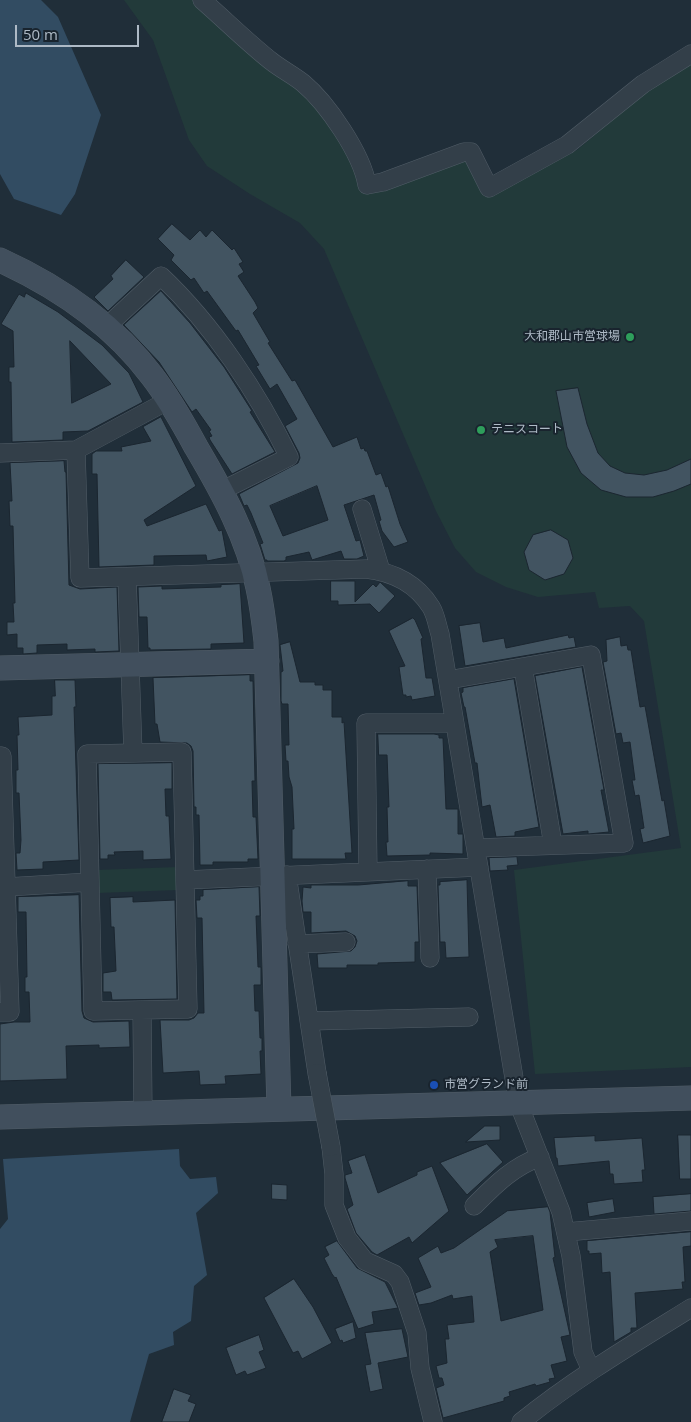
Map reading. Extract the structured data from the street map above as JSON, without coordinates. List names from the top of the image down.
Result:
{
  "places": ["大和郡山市営球場", "テニスコート", "市営グランド前"],
  "scale_bar": "50 m"
}
